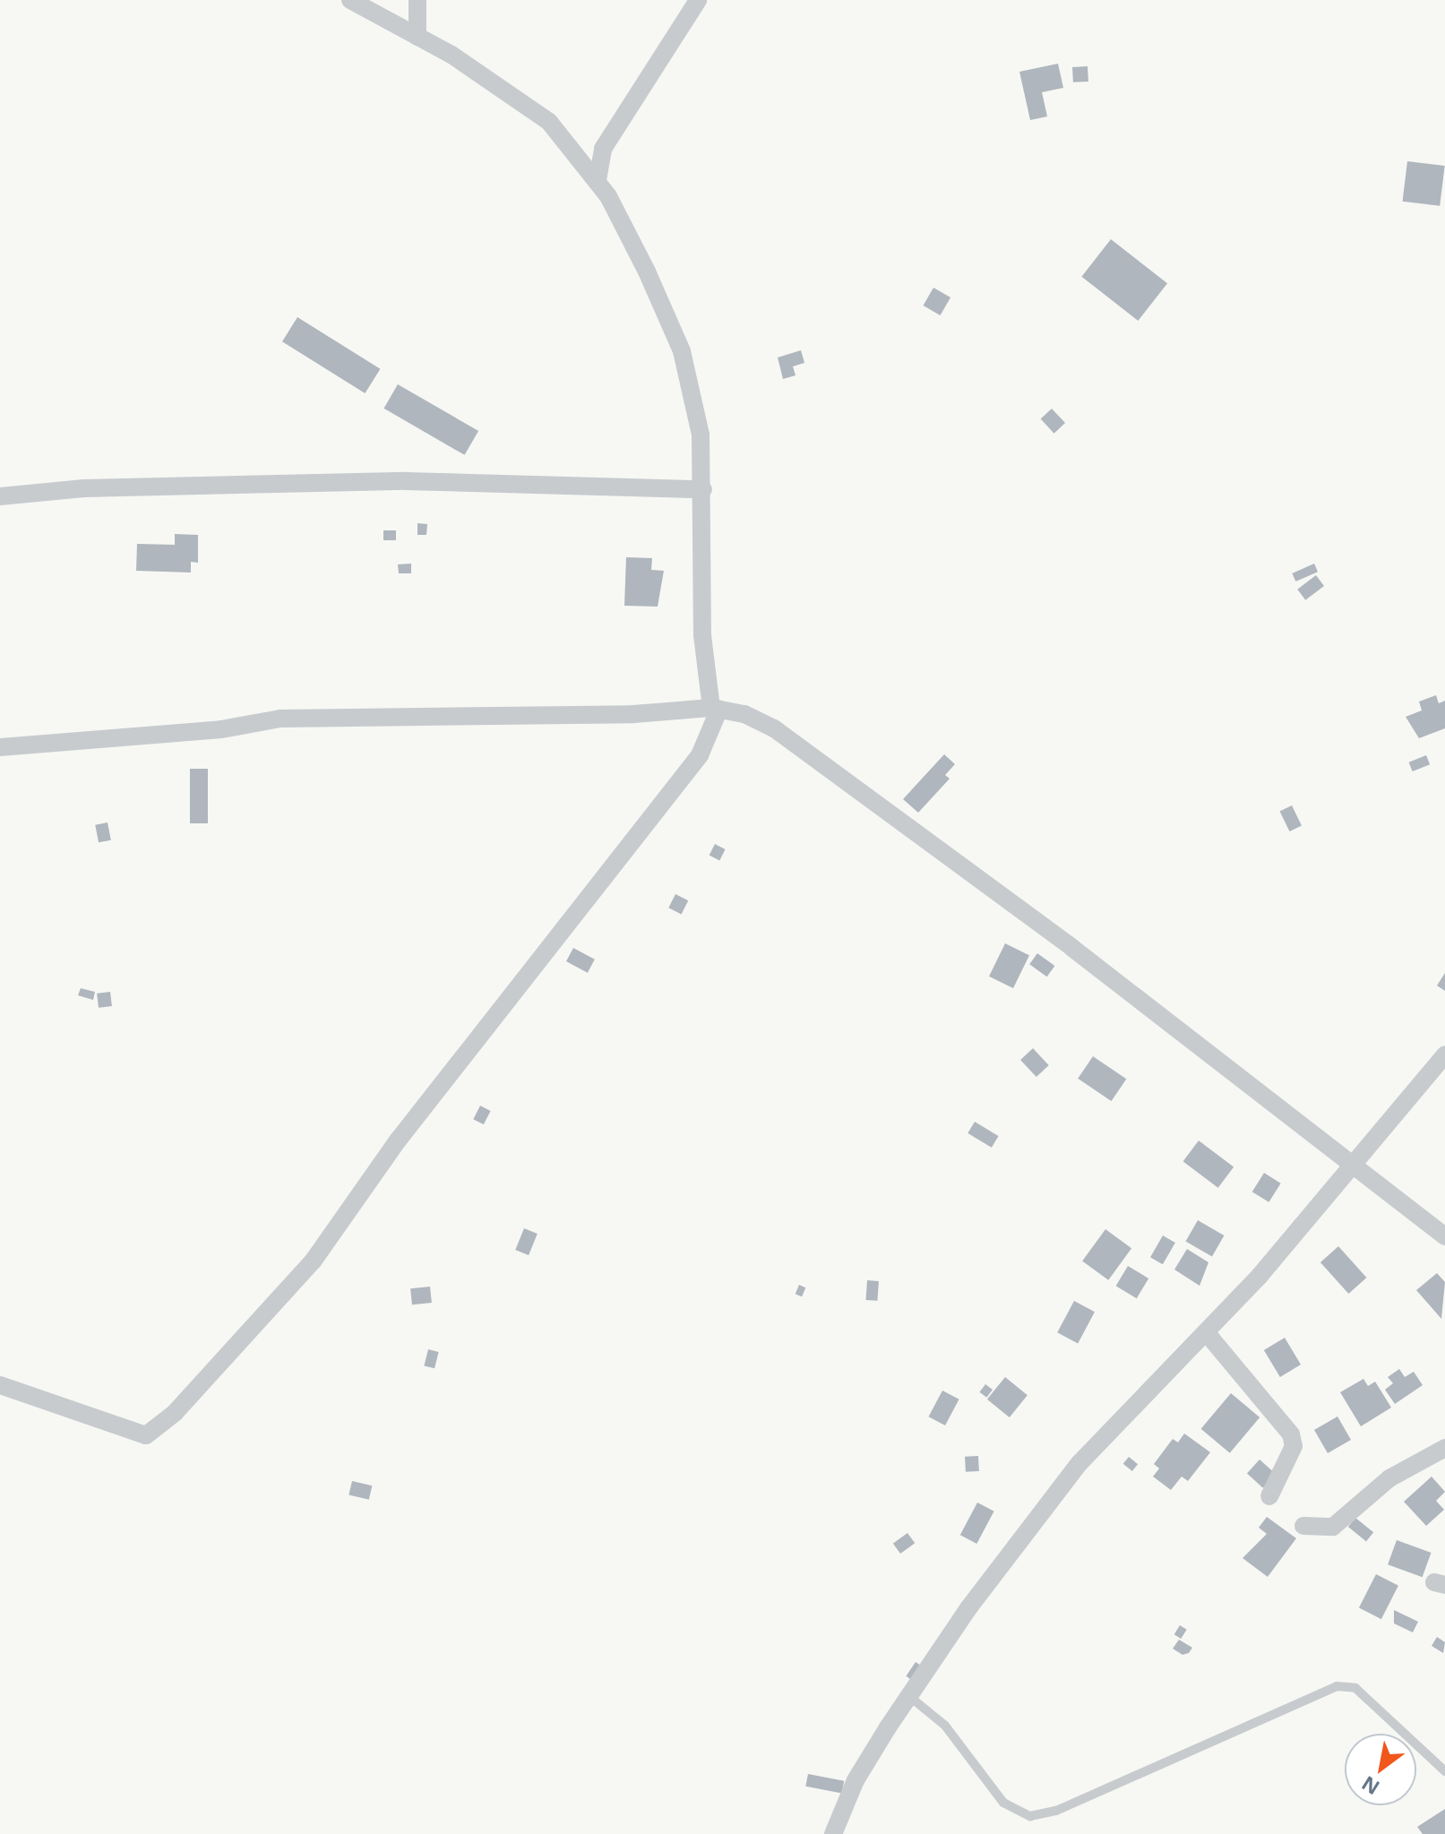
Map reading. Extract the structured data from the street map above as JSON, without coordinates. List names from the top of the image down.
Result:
{
  "north": "bottom left"
}
